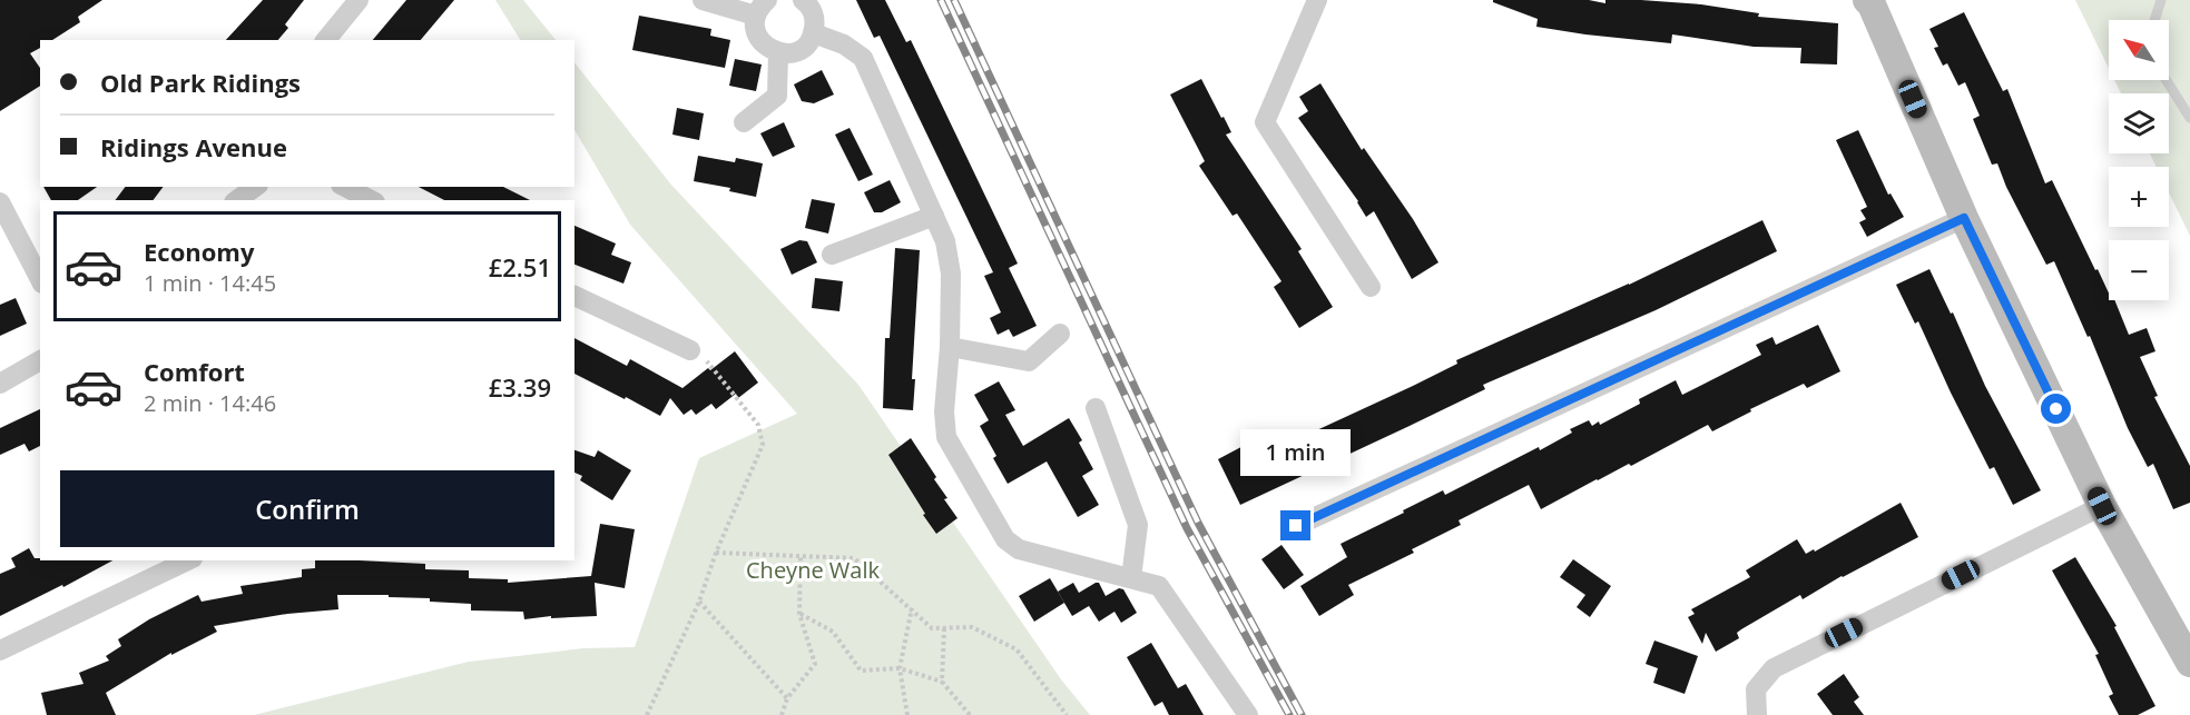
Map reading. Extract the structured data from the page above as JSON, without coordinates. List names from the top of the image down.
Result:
{
  "parks": ["Cheyne Walk"],
  "north": "top left",
  "page": {
    "map_buttons": ["+", "−"],
    "banner": ["Old Park Ridings", "Ridings Avenue"],
    "list": [
      {
        "name": "Economy",
        "note": "1 min · 14:45",
        "value": "£2.51"
      },
      {
        "name": "Comfort",
        "note": "2 min · 14:46",
        "value": "£3.39"
      }
    ],
    "bubble": "1 min",
    "buttons": "Confirm"
  }
}
